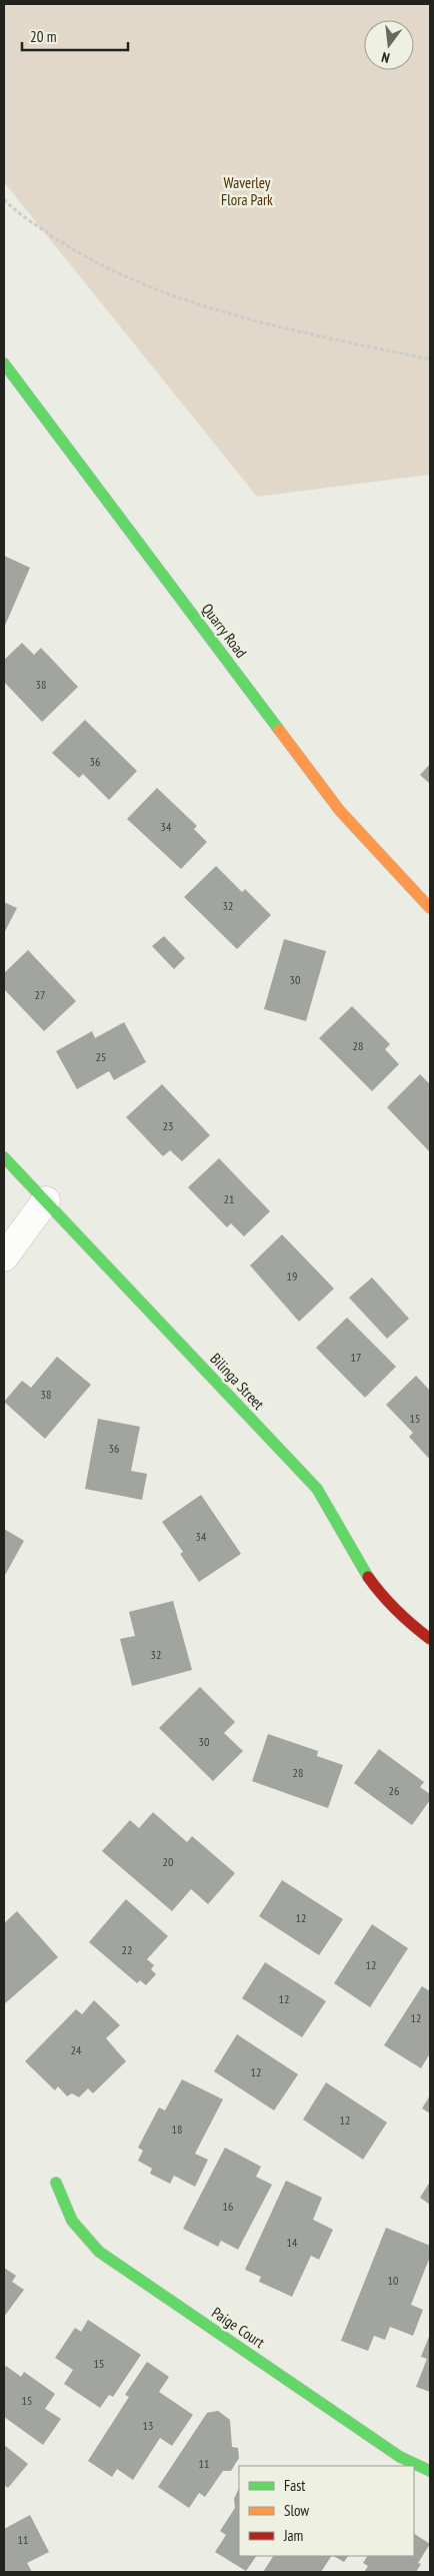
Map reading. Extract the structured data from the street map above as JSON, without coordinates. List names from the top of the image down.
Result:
{
  "streets": {
    "street": ["Quarry Road", "Bilinga Street", "Paige Court"]
  },
  "parks": ["Waverley Flora Park"],
  "house_numbers": [
    "38",
    "36",
    "34",
    "32",
    "30",
    "27",
    "28",
    "25",
    "23",
    "21",
    "19",
    "17",
    "38",
    "15",
    "36",
    "34",
    "32",
    "30",
    "28",
    "26",
    "20",
    "12",
    "22",
    "12",
    "12",
    "12",
    "24",
    "12",
    "12",
    "18",
    "16",
    "14",
    "10",
    "15",
    "15",
    "13",
    "11",
    "11"
  ],
  "legend": ["Fast", "Slow", "Jam"],
  "scale_bar": "20 m",
  "north": "bottom"
}
